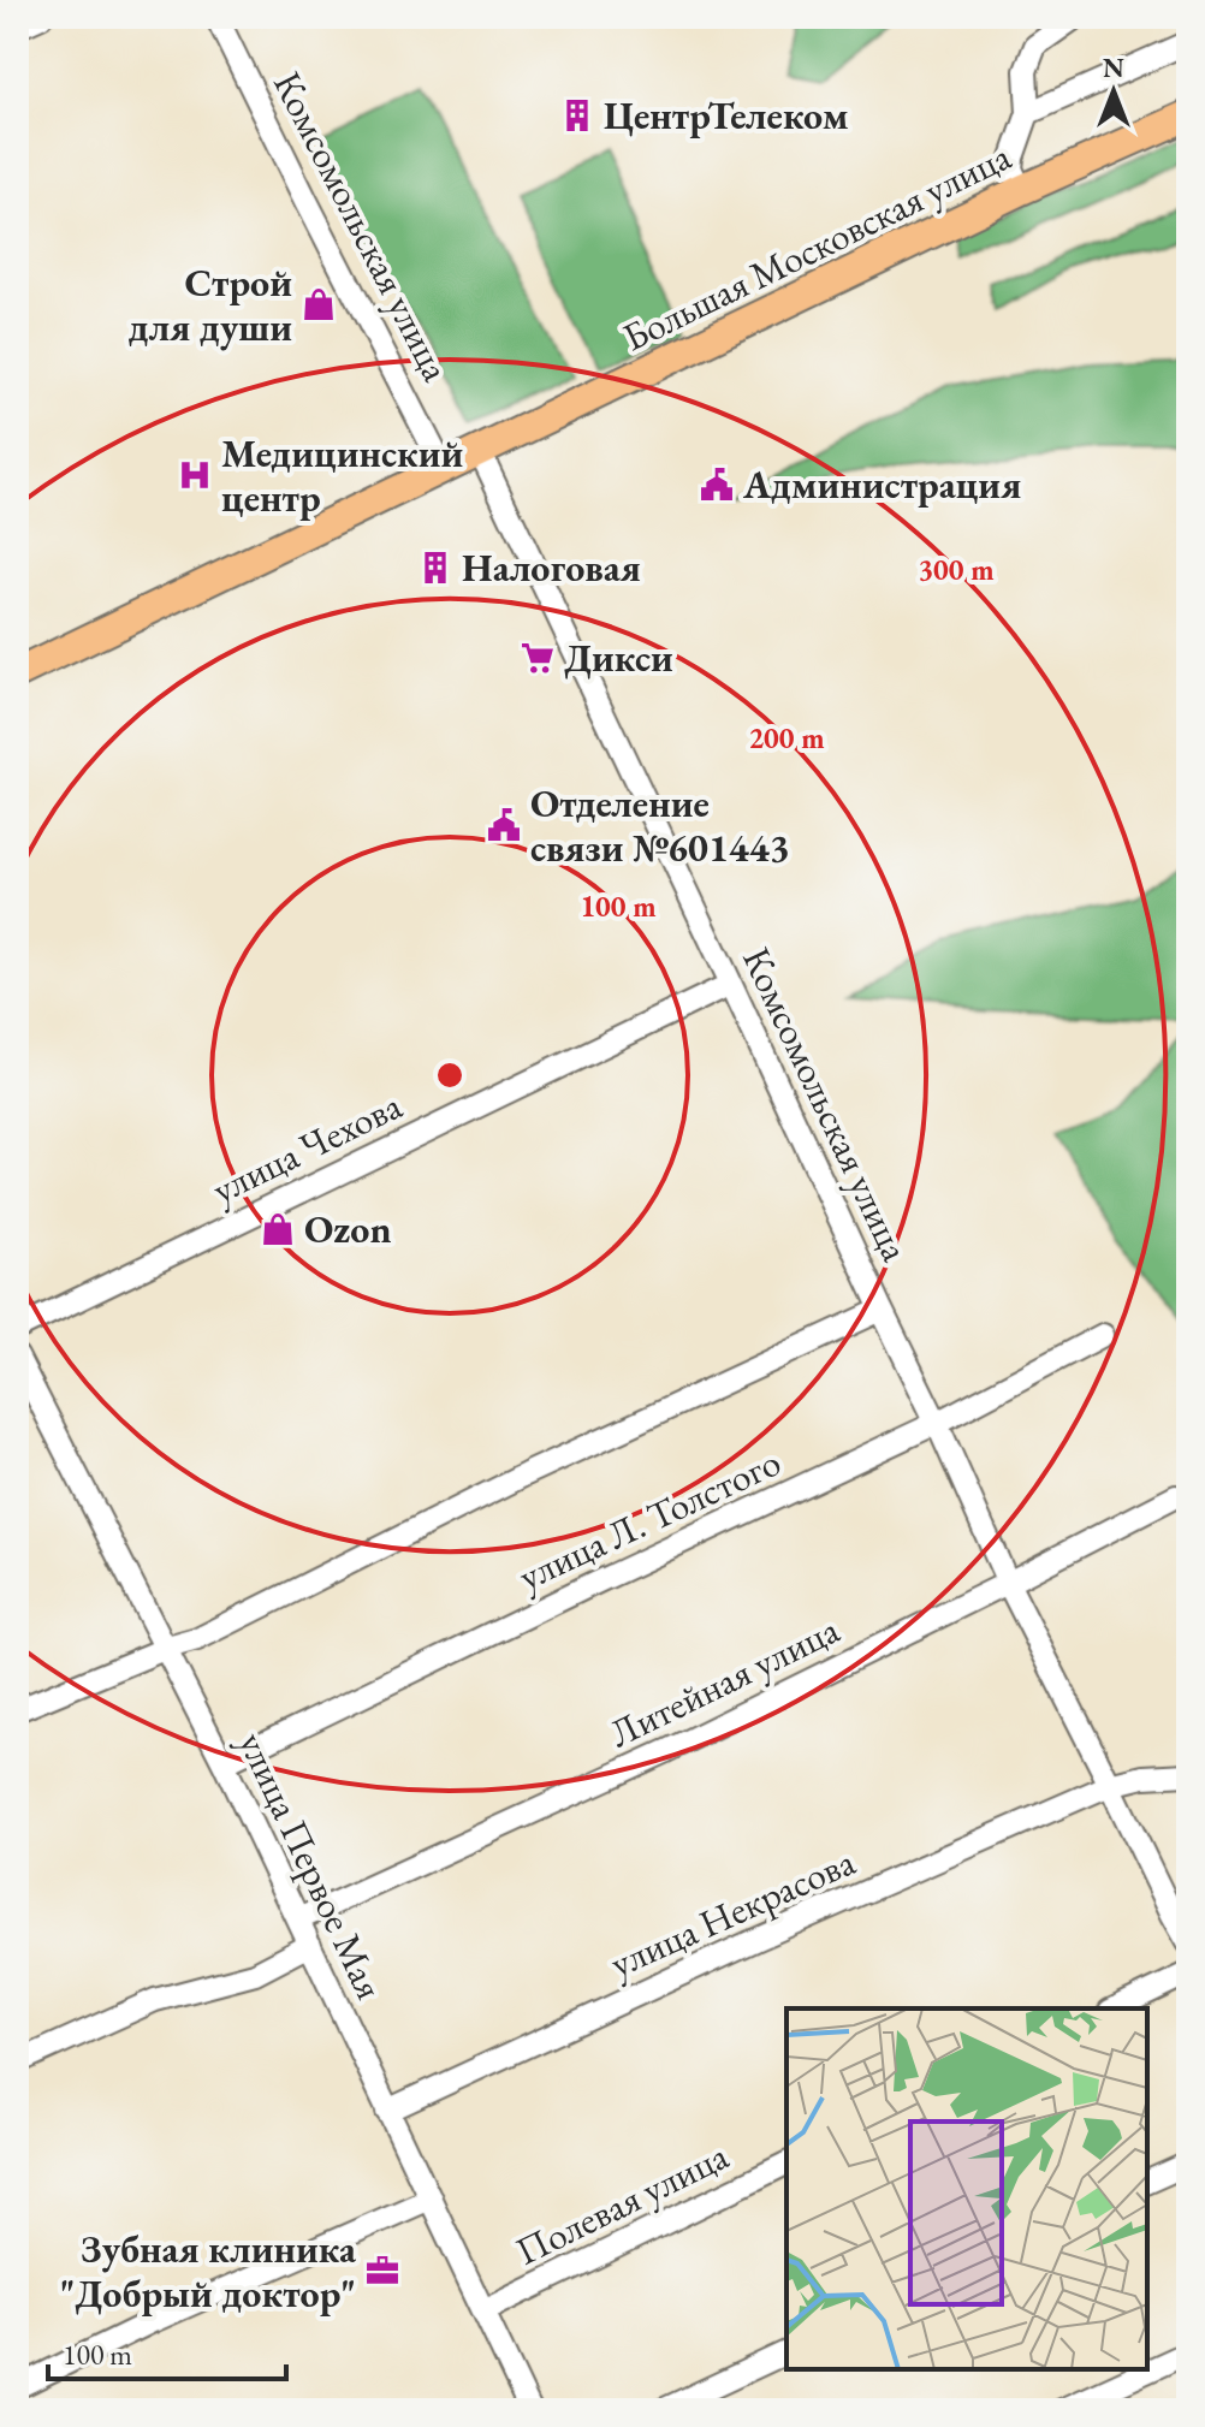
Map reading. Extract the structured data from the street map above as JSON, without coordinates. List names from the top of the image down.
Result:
{
  "streets": {
    "main road": ["Большая Московская улица"],
    "street": [
      "Комсомольская улица",
      "улица Чехова",
      "улица Л. Толстого",
      "Литейная улица",
      "улица Первое Мая",
      "улица Некрасова",
      "Полевая улица"
    ]
  },
  "crossings": [
    ["Комсомольская улица", "Большая Московская улица"],
    ["Комсомольская улица", "улица Чехова"],
    ["Комсомольская улица", "улица Л. Толстого"],
    ["Комсомольская улица", "Литейная улица"],
    ["Комсомольская улица", "улица Некрасова"],
    ["улица Л. Толстого", "улица Первое Мая"],
    ["Литейная улица", "улица Первое Мая"],
    ["улица Первое Мая", "улица Некрасова"],
    ["улица Первое Мая", "Полевая улица"]
  ],
  "places": {
    "building": ["ЦентрТелеком", "Налоговая"],
    "shop": ["Строй для души", "Ozon"],
    "hospital": ["Медицинский центр"],
    "public building": ["Администрация", "Отделение связи №601443"],
    "supermarket": ["Дикси"],
    "office": ["Зубная клиника \"Добрый доктор\""]
  },
  "scale_bar": "100 m",
  "north": "top",
  "rings": ["300 m", "200 m", "100 m"]
}
